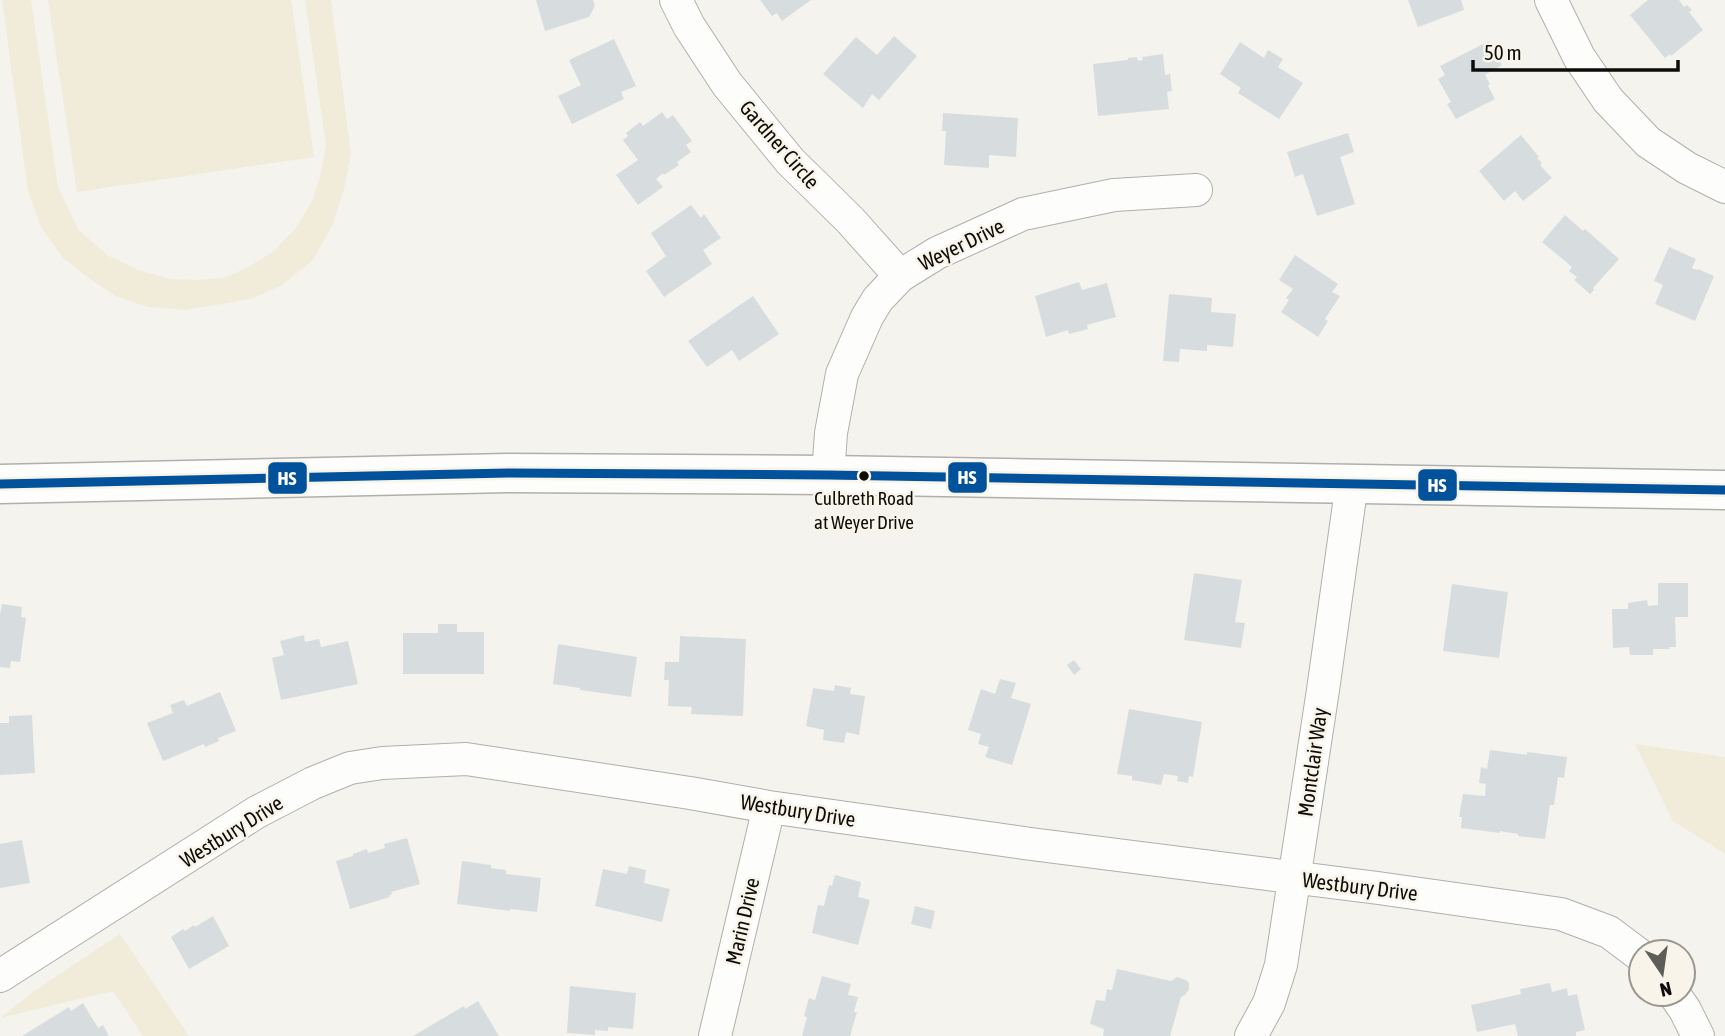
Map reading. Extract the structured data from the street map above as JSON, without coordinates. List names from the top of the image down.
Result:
{
  "streets": {
    "street": [
      "Gardner Circle",
      "Weyer Drive",
      "Montclair Way",
      "Westbury Drive",
      "Marin Drive"
    ]
  },
  "crossings": [
    ["Gardner Circle", "Weyer Drive"],
    ["Montclair Way", "Westbury Drive"],
    ["Westbury Drive", "Marin Drive"]
  ],
  "places": ["Culbreth Road at Weyer Drive"],
  "lines": ["transit line HS"],
  "scale_bar": "50 m",
  "north": "bottom"
}
